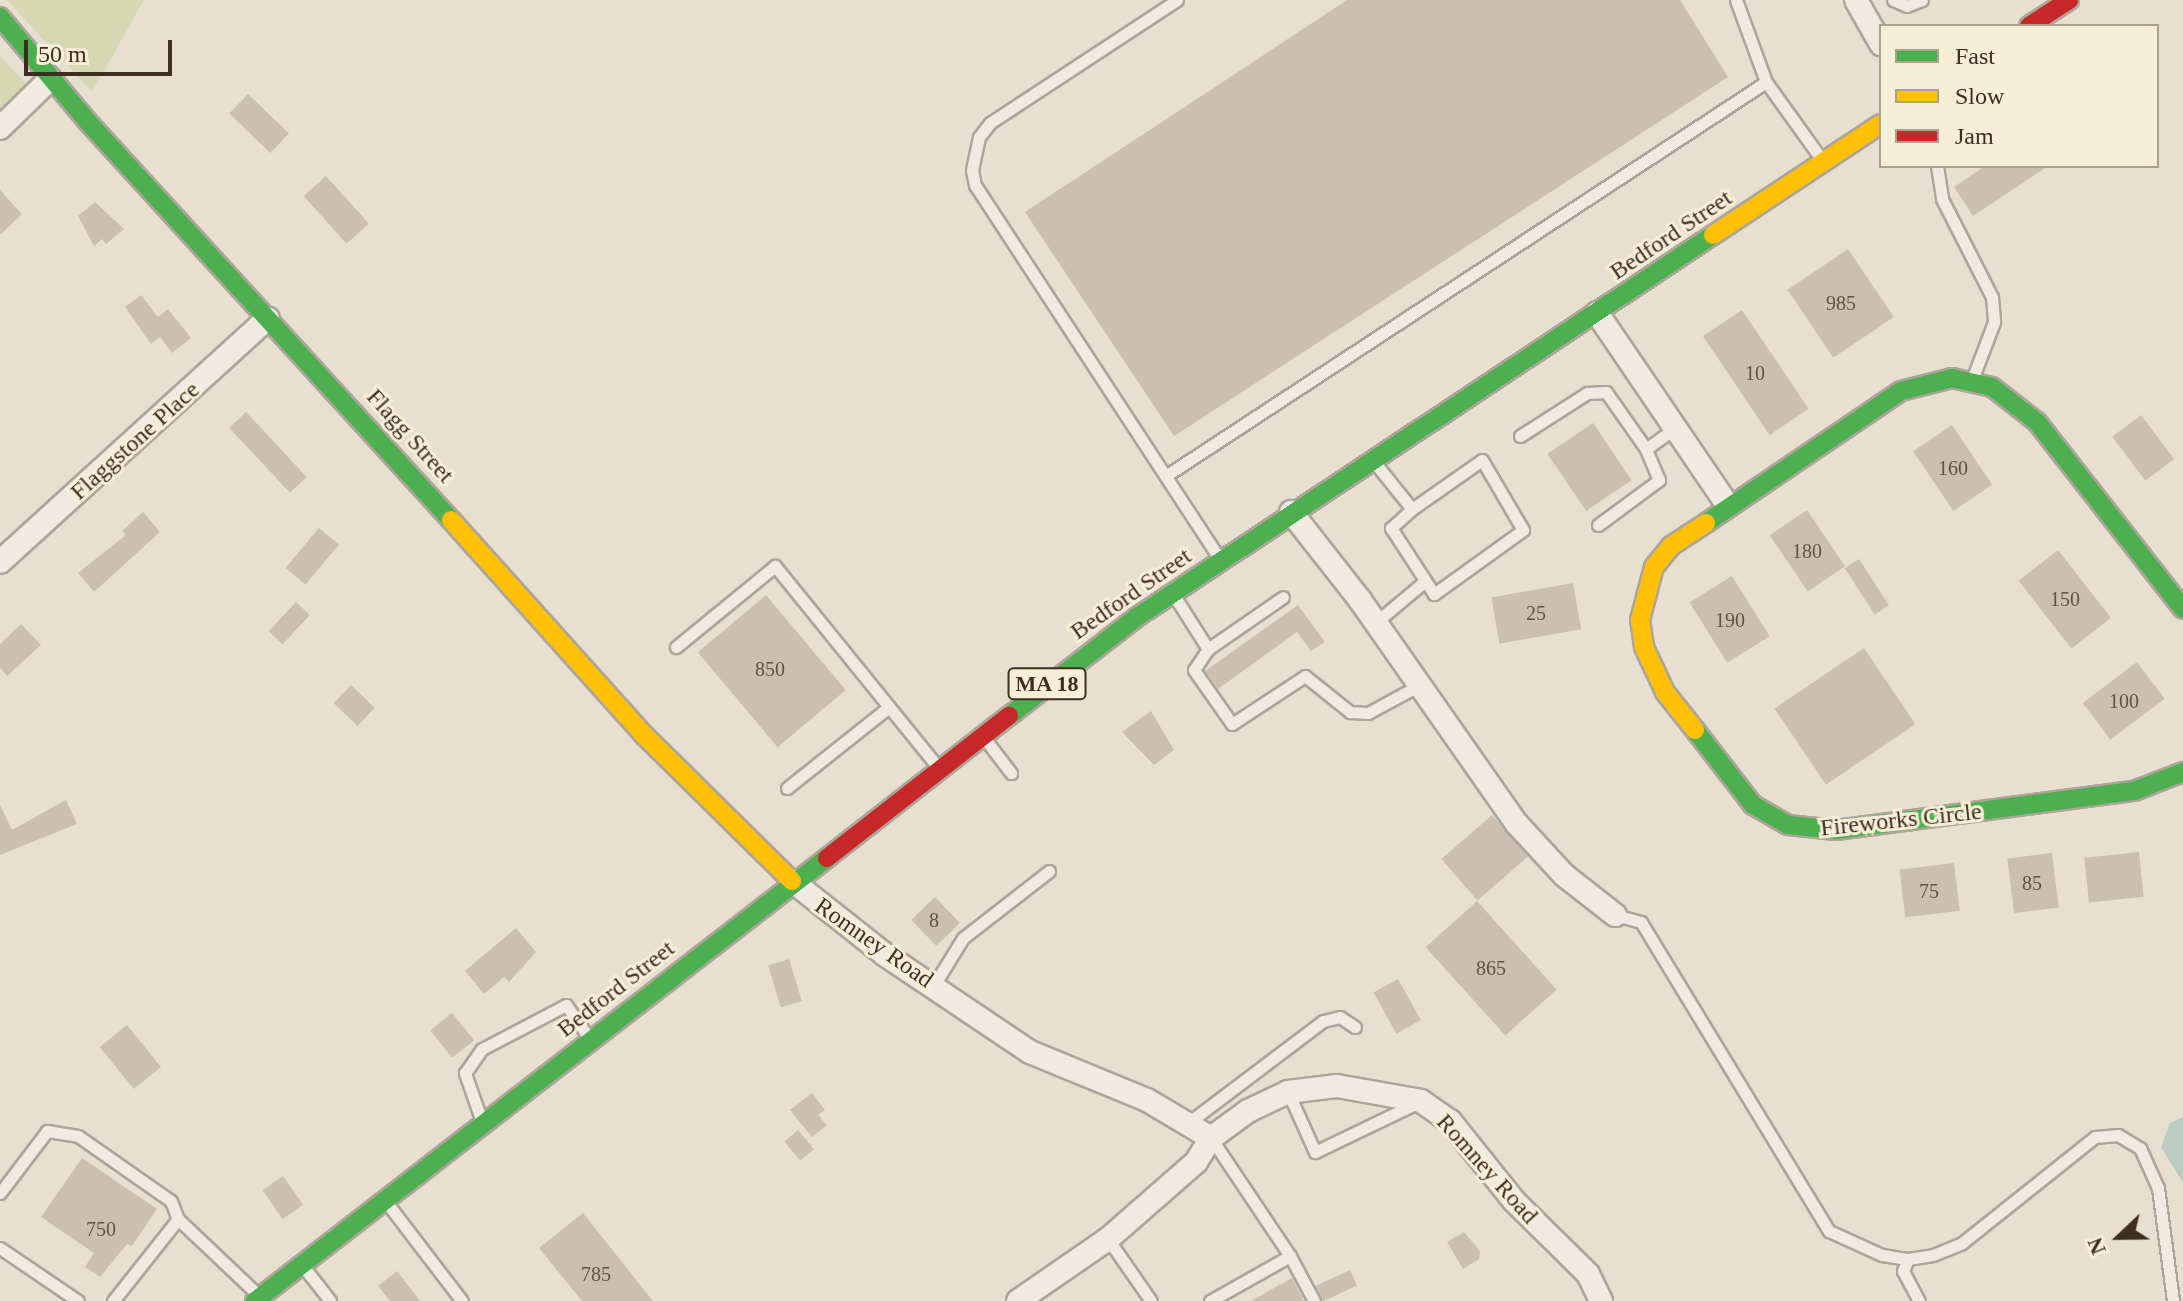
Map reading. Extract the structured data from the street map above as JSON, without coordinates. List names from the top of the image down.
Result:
{
  "streets": {
    "street": [
      "Bedford Street",
      "Flagg Street",
      "Flaggstone Place",
      "MA 18",
      "Fireworks Circle",
      "Romney Road"
    ]
  },
  "crossings": [
    ["Bedford Street", "Flagg Street"],
    ["Bedford Street", "Romney Road"],
    ["Flagg Street", "Flaggstone Place"],
    ["Flagg Street", "Romney Road"]
  ],
  "house_numbers": [
    "985",
    "10",
    "160",
    "180",
    "150",
    "25",
    "190",
    "850",
    "100",
    "85",
    "75",
    "8",
    "865",
    "750",
    "785"
  ],
  "legend": ["Fast", "Slow", "Jam"],
  "scale_bar": "50 m",
  "north": "left"
}
